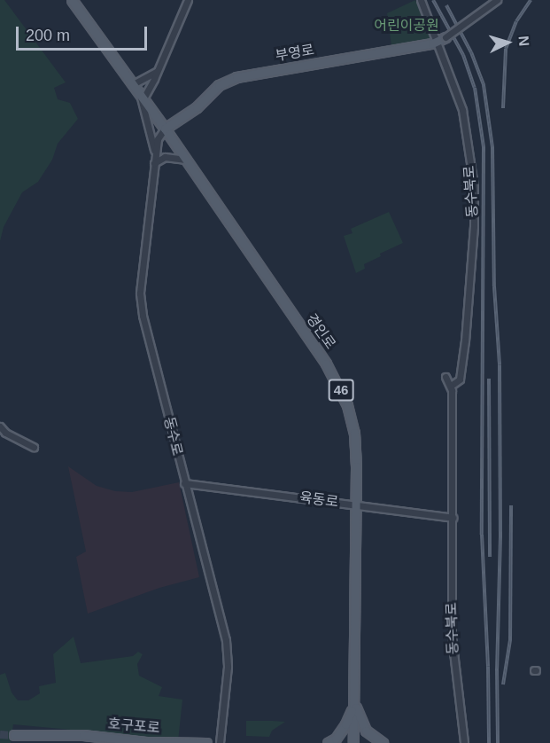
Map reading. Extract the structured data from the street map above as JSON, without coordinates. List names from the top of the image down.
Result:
{
  "streets": {
    "main road": [
      "부영로",
      "경인로",
      "46",
      "호구포로"
    ],
    "street": ["동수북로", "동수로", "육동로"]
  },
  "crossings": [
    ["부영로", "동수북로"],
    ["부영로", "경인로"],
    ["부영로", "동수로"],
    ["동수북로", "육동로"],
    ["경인로", "동수로"],
    ["경인로", "육동로"],
    ["동수로", "육동로"]
  ],
  "parks": ["어린이공원"],
  "scale_bar": "200 m",
  "north": "right"
}
